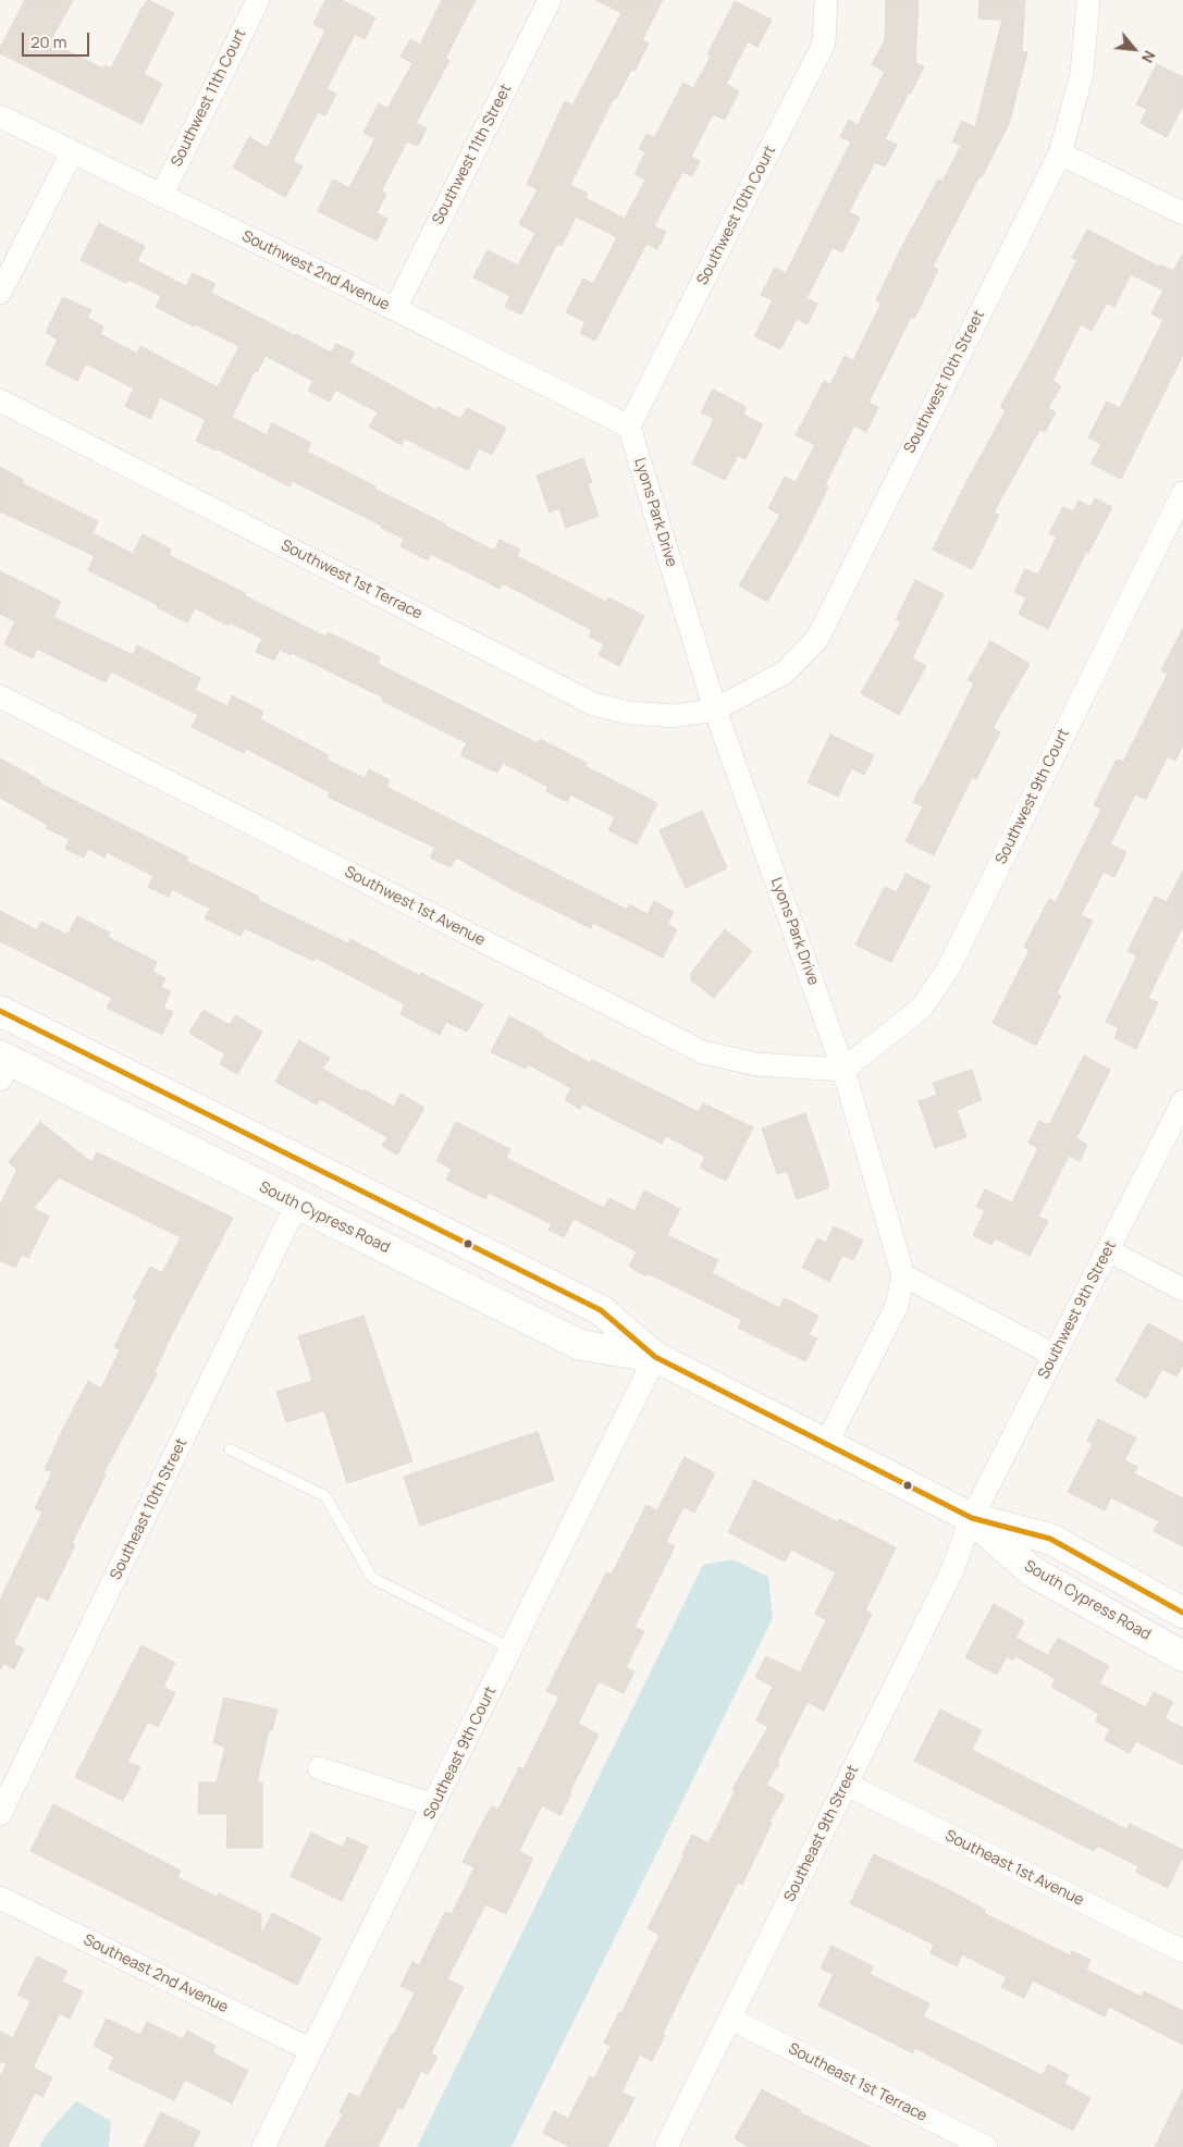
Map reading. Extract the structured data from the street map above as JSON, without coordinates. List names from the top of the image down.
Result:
{
  "streets": {
    "street": [
      "Southwest 11th Court",
      "Southwest 11th Street",
      "Southwest 10th Court",
      "Southwest 2nd Avenue",
      "Southwest 10th Street",
      "Lyons Park Drive",
      "Southwest 1st Terrace",
      "Southwest 9th Court",
      "Southwest 1st Avenue",
      "South Cypress Road",
      "Southwest 9th Street",
      "Southeast 10th Street",
      "Southeast 9th Court",
      "Southeast 9th Street",
      "Southeast 1st Avenue",
      "Southeast 2nd Avenue",
      "Southeast 1st Terrace"
    ]
  },
  "crossings": [
    ["Southwest 11th Court", "Southwest 2nd Avenue"],
    ["Southwest 11th Street", "Southwest 2nd Avenue"],
    ["Southwest 10th Court", "Southwest 2nd Avenue"],
    ["Southwest 10th Court", "Lyons Park Drive"],
    ["Southwest 2nd Avenue", "Lyons Park Drive"],
    ["Southwest 10th Street", "Lyons Park Drive"],
    ["Southwest 10th Street", "Southwest 1st Terrace"],
    ["Lyons Park Drive", "Southwest 1st Terrace"],
    ["Lyons Park Drive", "Southwest 9th Court"],
    ["Lyons Park Drive", "Southwest 1st Avenue"],
    ["Southwest 9th Court", "Southwest 1st Avenue"],
    ["South Cypress Road", "Southwest 9th Street"],
    ["South Cypress Road", "Southeast 10th Street"],
    ["South Cypress Road", "Southeast 9th Court"],
    ["South Cypress Road", "Southeast 9th Street"],
    ["Southwest 9th Street", "Southeast 9th Street"],
    ["Southeast 9th Court", "Southeast 2nd Avenue"],
    ["Southeast 9th Street", "Southeast 1st Avenue"],
    ["Southeast 9th Street", "Southeast 1st Terrace"]
  ],
  "lines": ["transit line 20"],
  "scale_bar": "20 m",
  "north": "bottom right"
}
